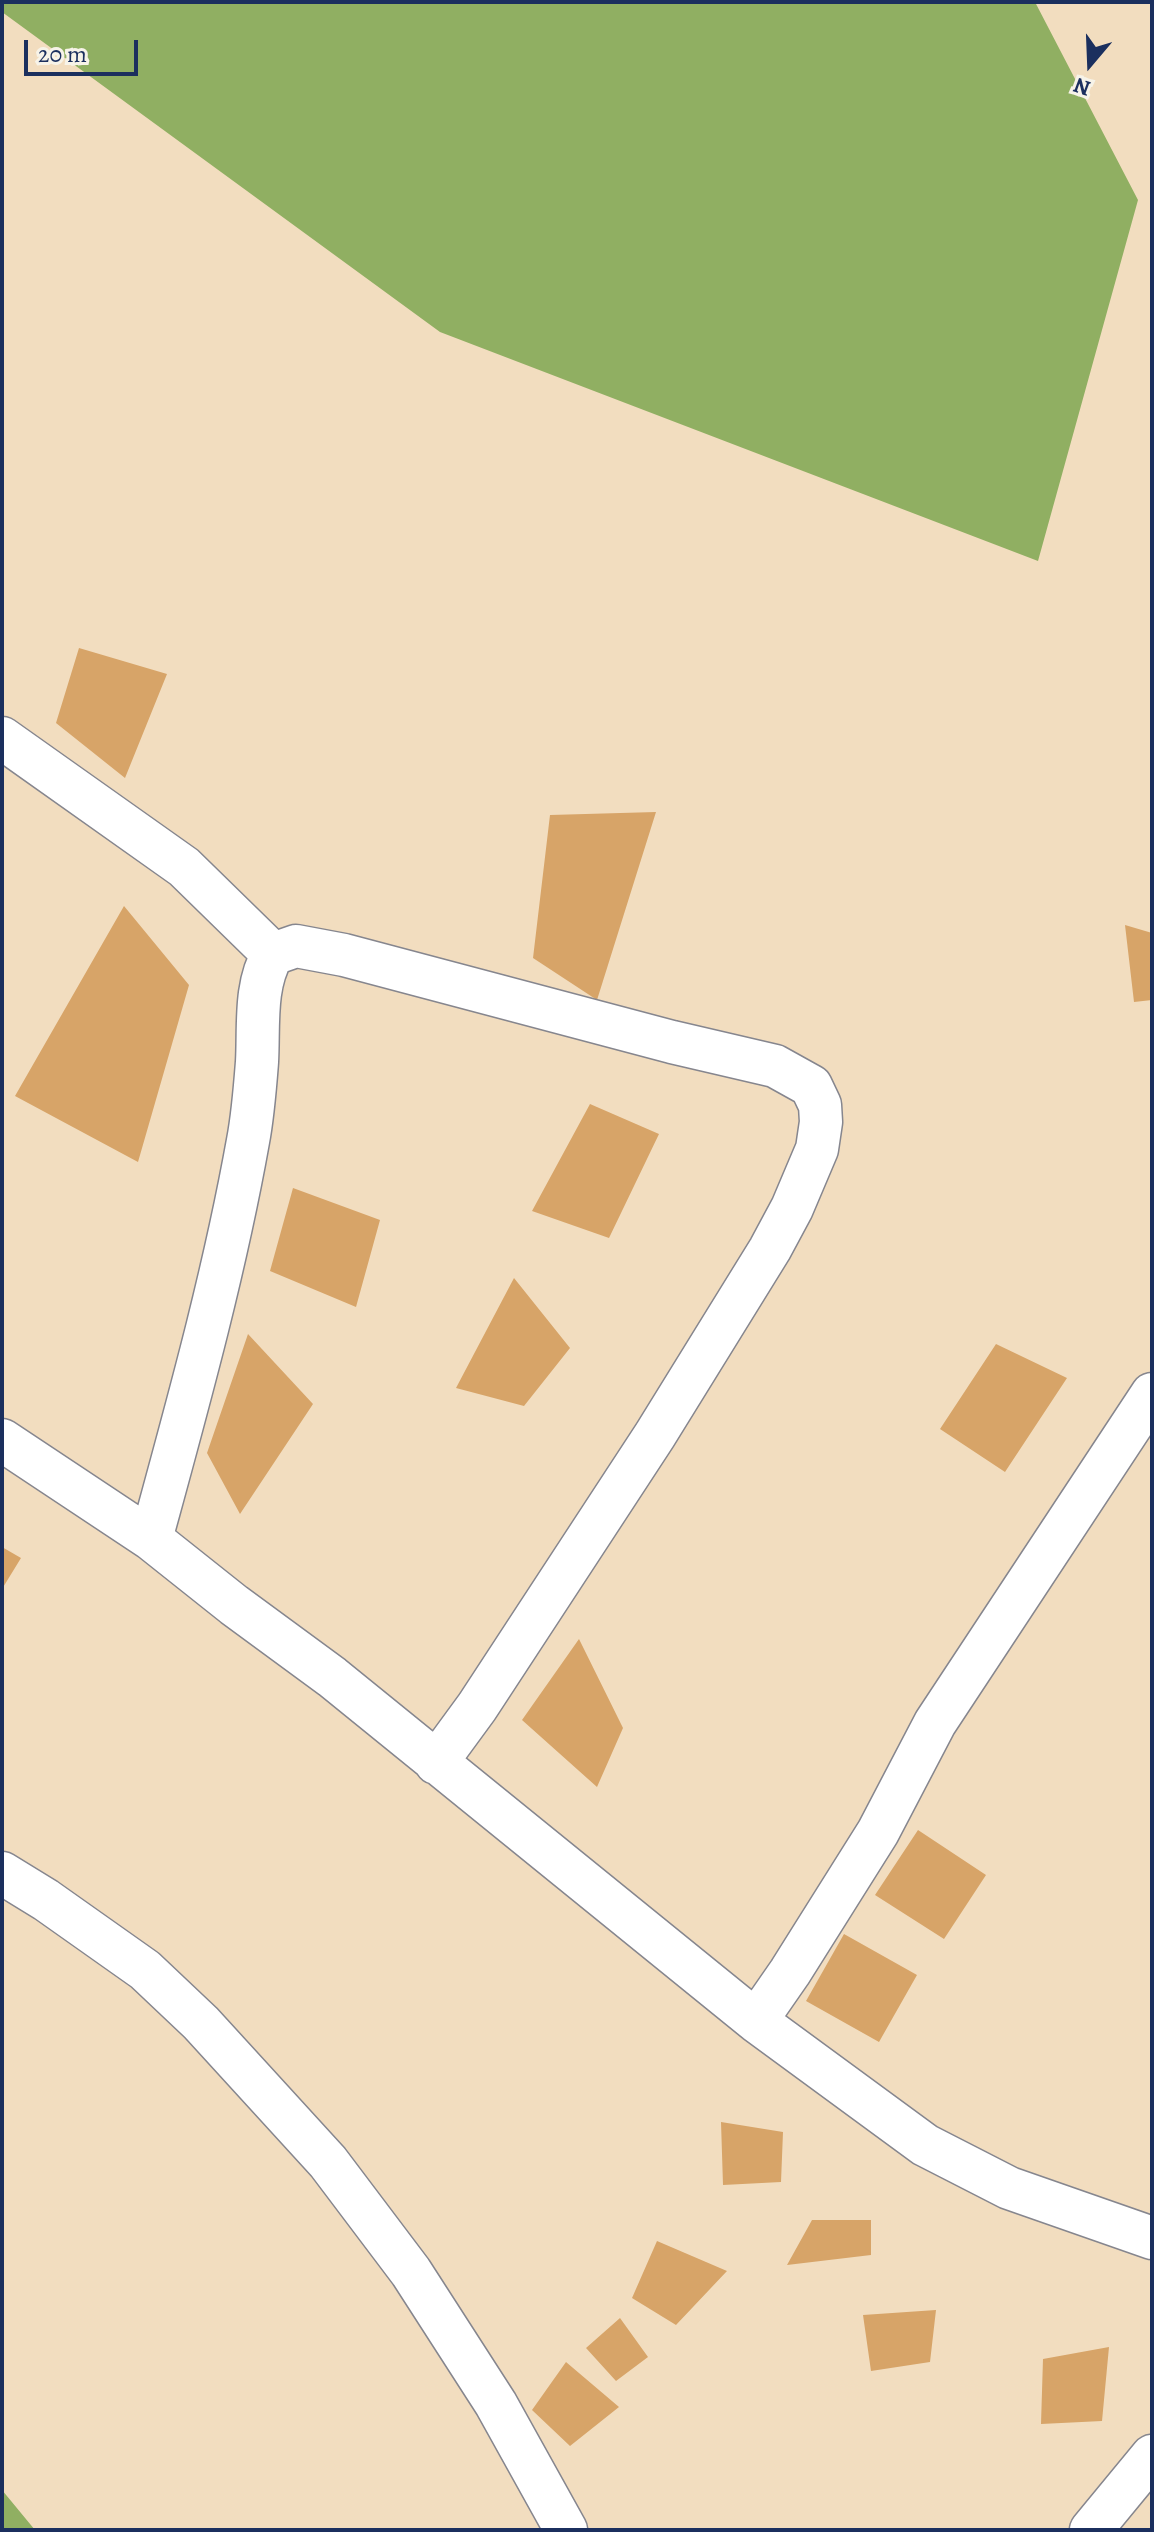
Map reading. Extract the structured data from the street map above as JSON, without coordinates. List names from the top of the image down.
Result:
{
  "scale_bar": "20 m",
  "north": "bottom"
}
